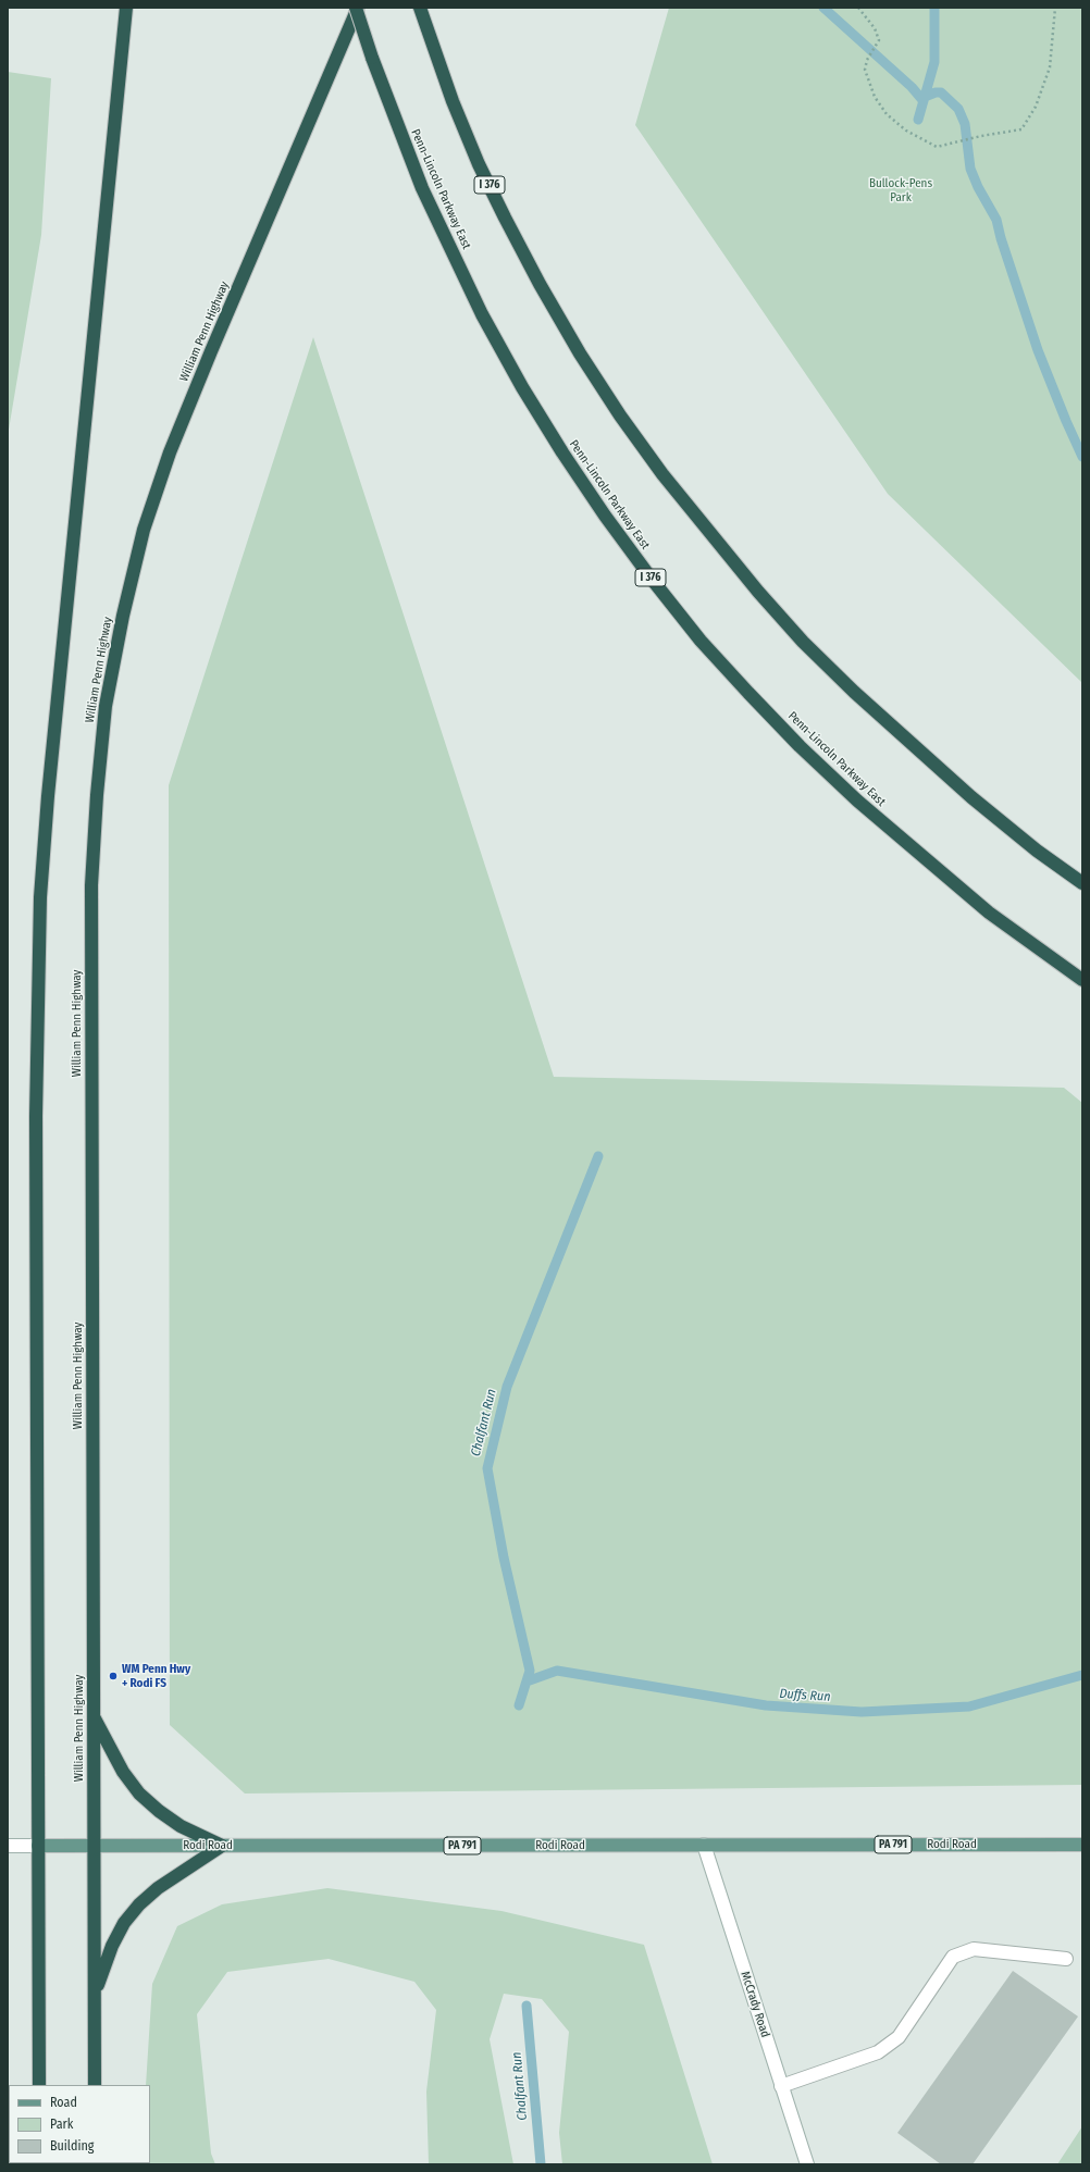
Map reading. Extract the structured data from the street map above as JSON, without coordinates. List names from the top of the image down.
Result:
{
  "streets": {
    "highway": ["I 376", "Penn-Lincoln Parkway East", "William Penn Highway"],
    "main road": ["PA 791", "Rodi Road", "McCrady Road"]
  },
  "crossings": [
    ["Penn-Lincoln Parkway East", "William Penn Highway"],
    ["William Penn Highway", "Rodi Road"],
    ["Rodi Road", "McCrady Road"]
  ],
  "water": ["Chalfant Run", "Duffs Run"],
  "parks": ["Bullock-Pens Park"],
  "places": ["WM Penn Hwy + Rodi FS"],
  "legend": ["Road", "Park", "Building"]
}
